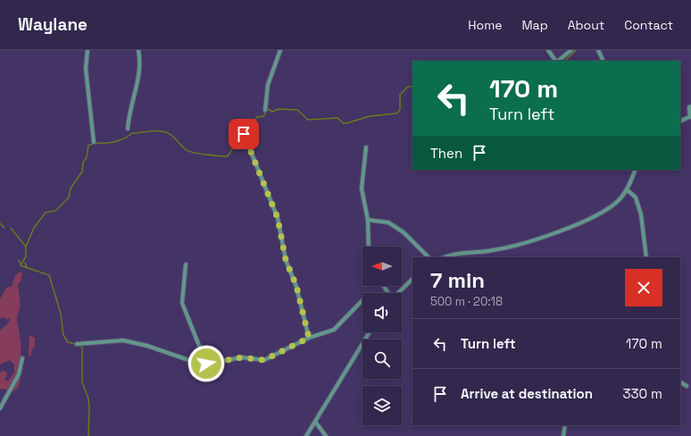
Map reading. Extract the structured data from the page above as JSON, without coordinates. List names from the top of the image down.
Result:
{
  "north": "left",
  "page": {
    "header": "Waylane",
    "nav": [
      "Home",
      "Map",
      "About",
      "Contact"
    ],
    "turn": ["170 m", "Turn left"],
    "then": "Then",
    "heading": ["7 min", "500 m · 20:18"],
    "list": [
      {
        "name": "Turn left",
        "value": "170 m"
      },
      {
        "name": "Arrive at destination",
        "value": "330 m"
      }
    ]
  }
}
